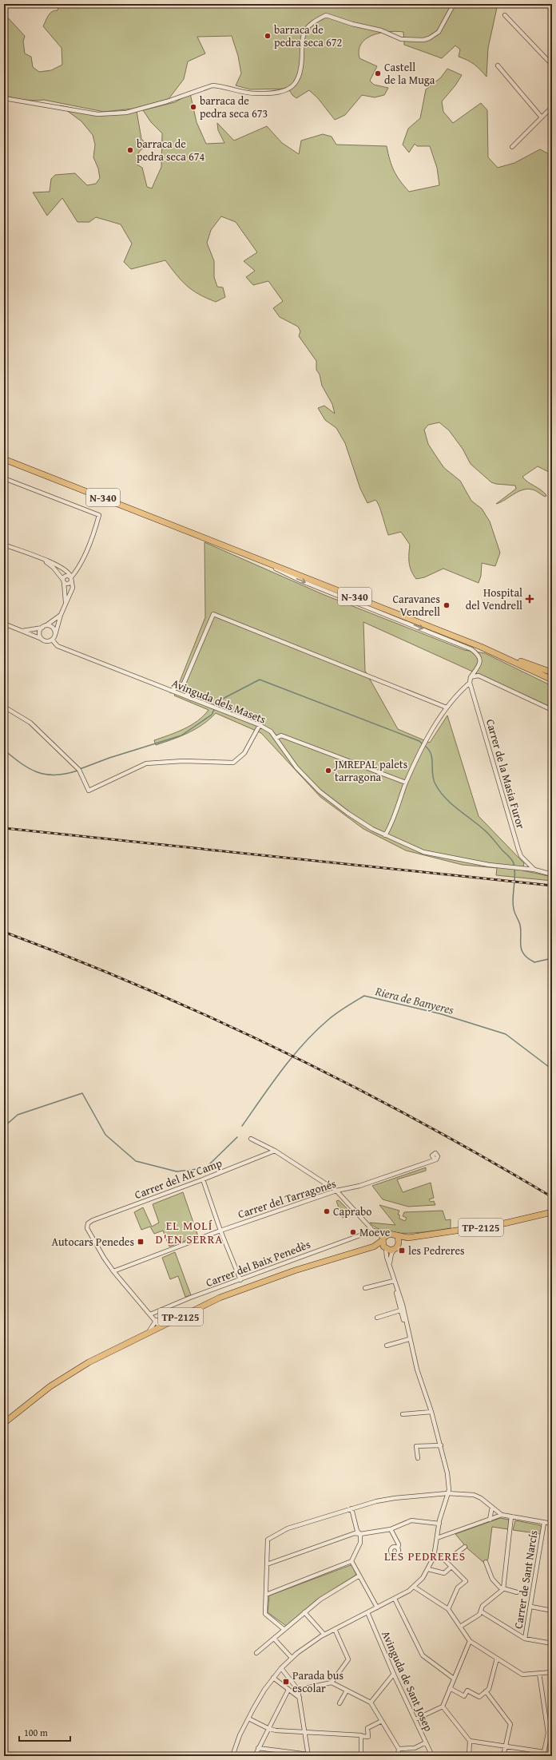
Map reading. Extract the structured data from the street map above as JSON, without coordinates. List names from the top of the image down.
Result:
{
  "streets": {
    "main road": ["N-340", "TP-2125"],
    "street": [
      "Avinguda dels Masets",
      "Carrer de la Masia Furor",
      "Carrer del Alt Camp",
      "Carrer del Tarragonés",
      "Carrer del Baix Penedès",
      "Carrer de Sant Narcís",
      "Avinguda de Sant Josep"
    ]
  },
  "crossings": [
    ["Avinguda dels Masets", "Carrer de la Masia Furor"],
    ["Carrer del Alt Camp", "Carrer del Tarragonés"]
  ],
  "districts": ["EL MOLÍ D'EN SERRA", "LES PEDRERES"],
  "water": ["Riera de Banyeres"],
  "places": {
    "other": [
      "barraca de pedra seca 672",
      "Castell de la Muga",
      "barraca de pedra seca 673",
      "barraca de pedra seca 674",
      "Caravanes Vendrell",
      "JMREPAL palets tarragona",
      "Caprabo",
      "Moeve"
    ],
    "health": ["Hospital del Vendrell"],
    "transit": ["Autocars Penedes", "les Pedreres", "Parada bus escolar"]
  },
  "scale_bar": "100 m"
}
